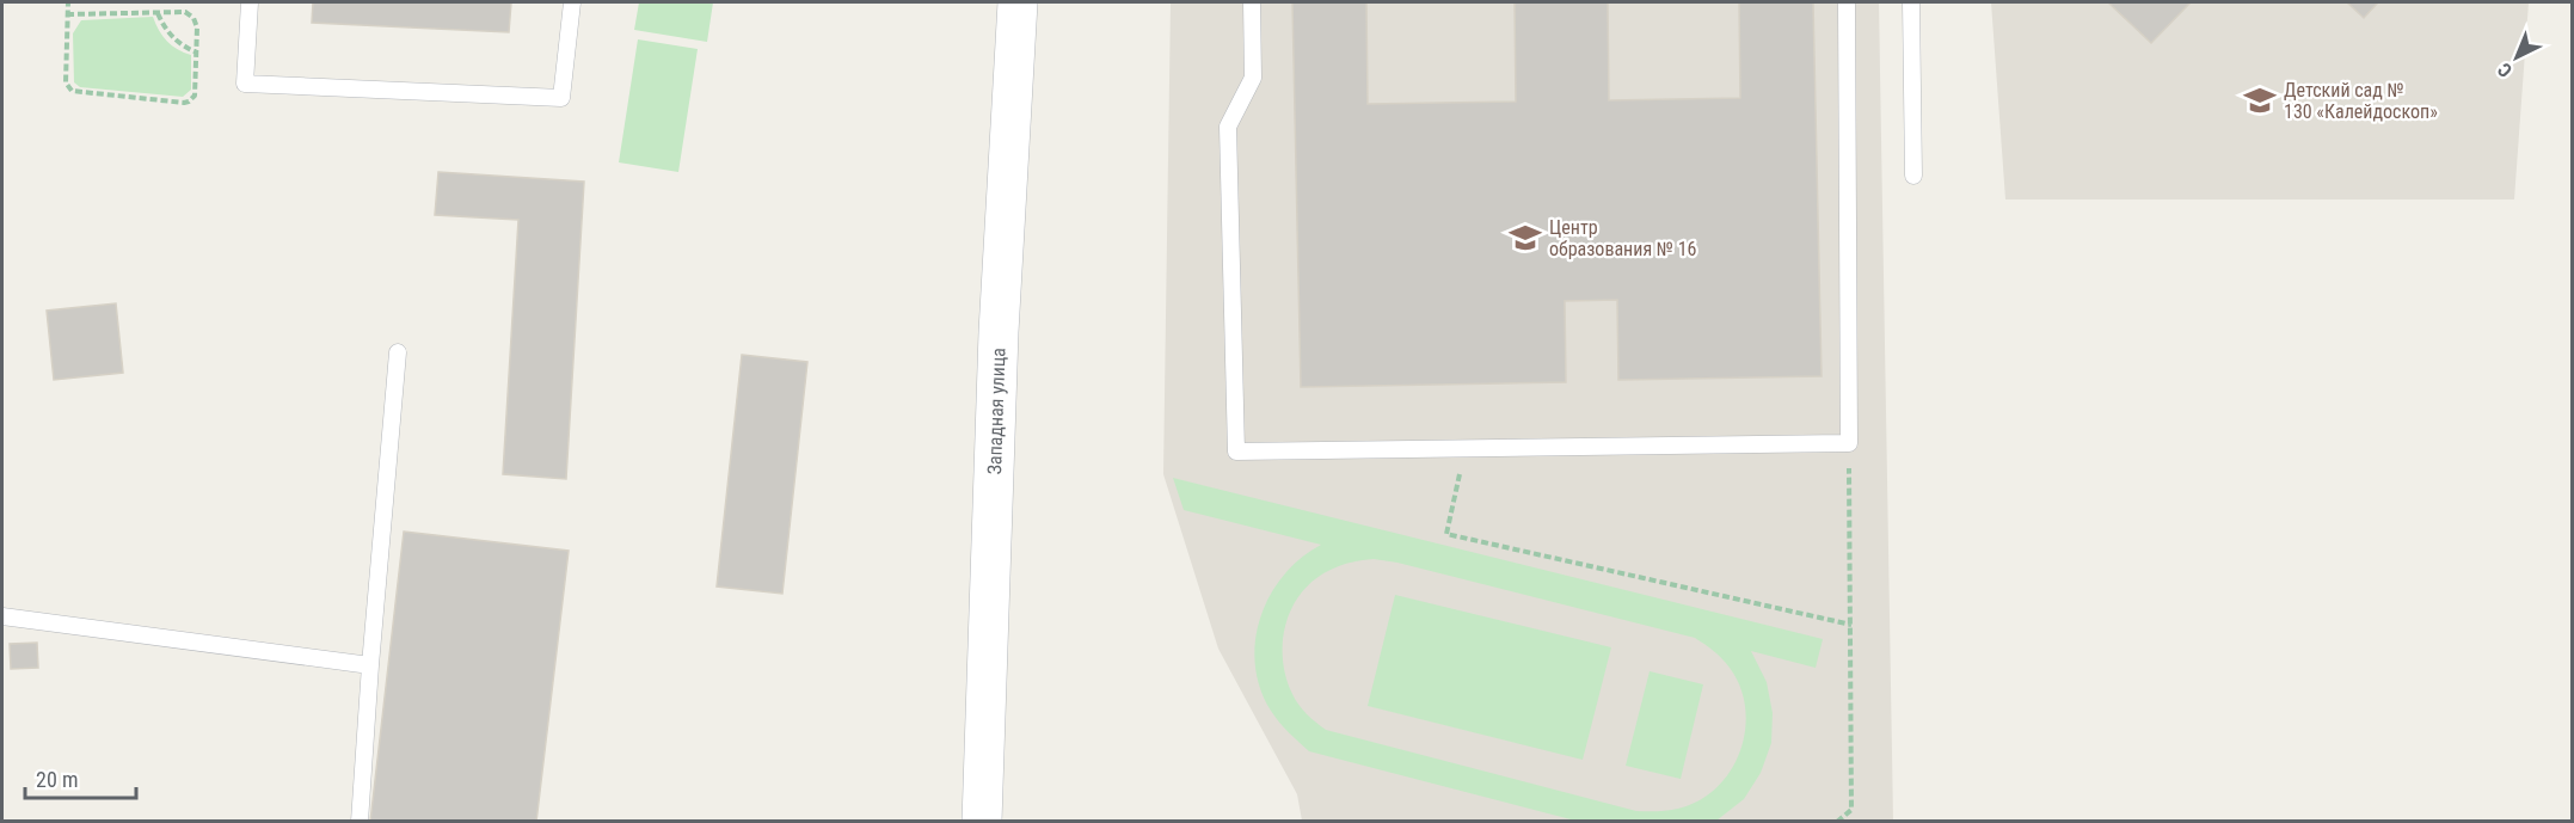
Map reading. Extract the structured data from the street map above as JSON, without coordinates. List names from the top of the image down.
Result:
{
  "streets": {
    "street": ["Западная улица"]
  },
  "places": {
    "school or university": ["Детский сад № 130 «Калейдоскоп»", "Центр образования № 16"]
  },
  "scale_bar": "20 m",
  "north": "bottom left"
}
